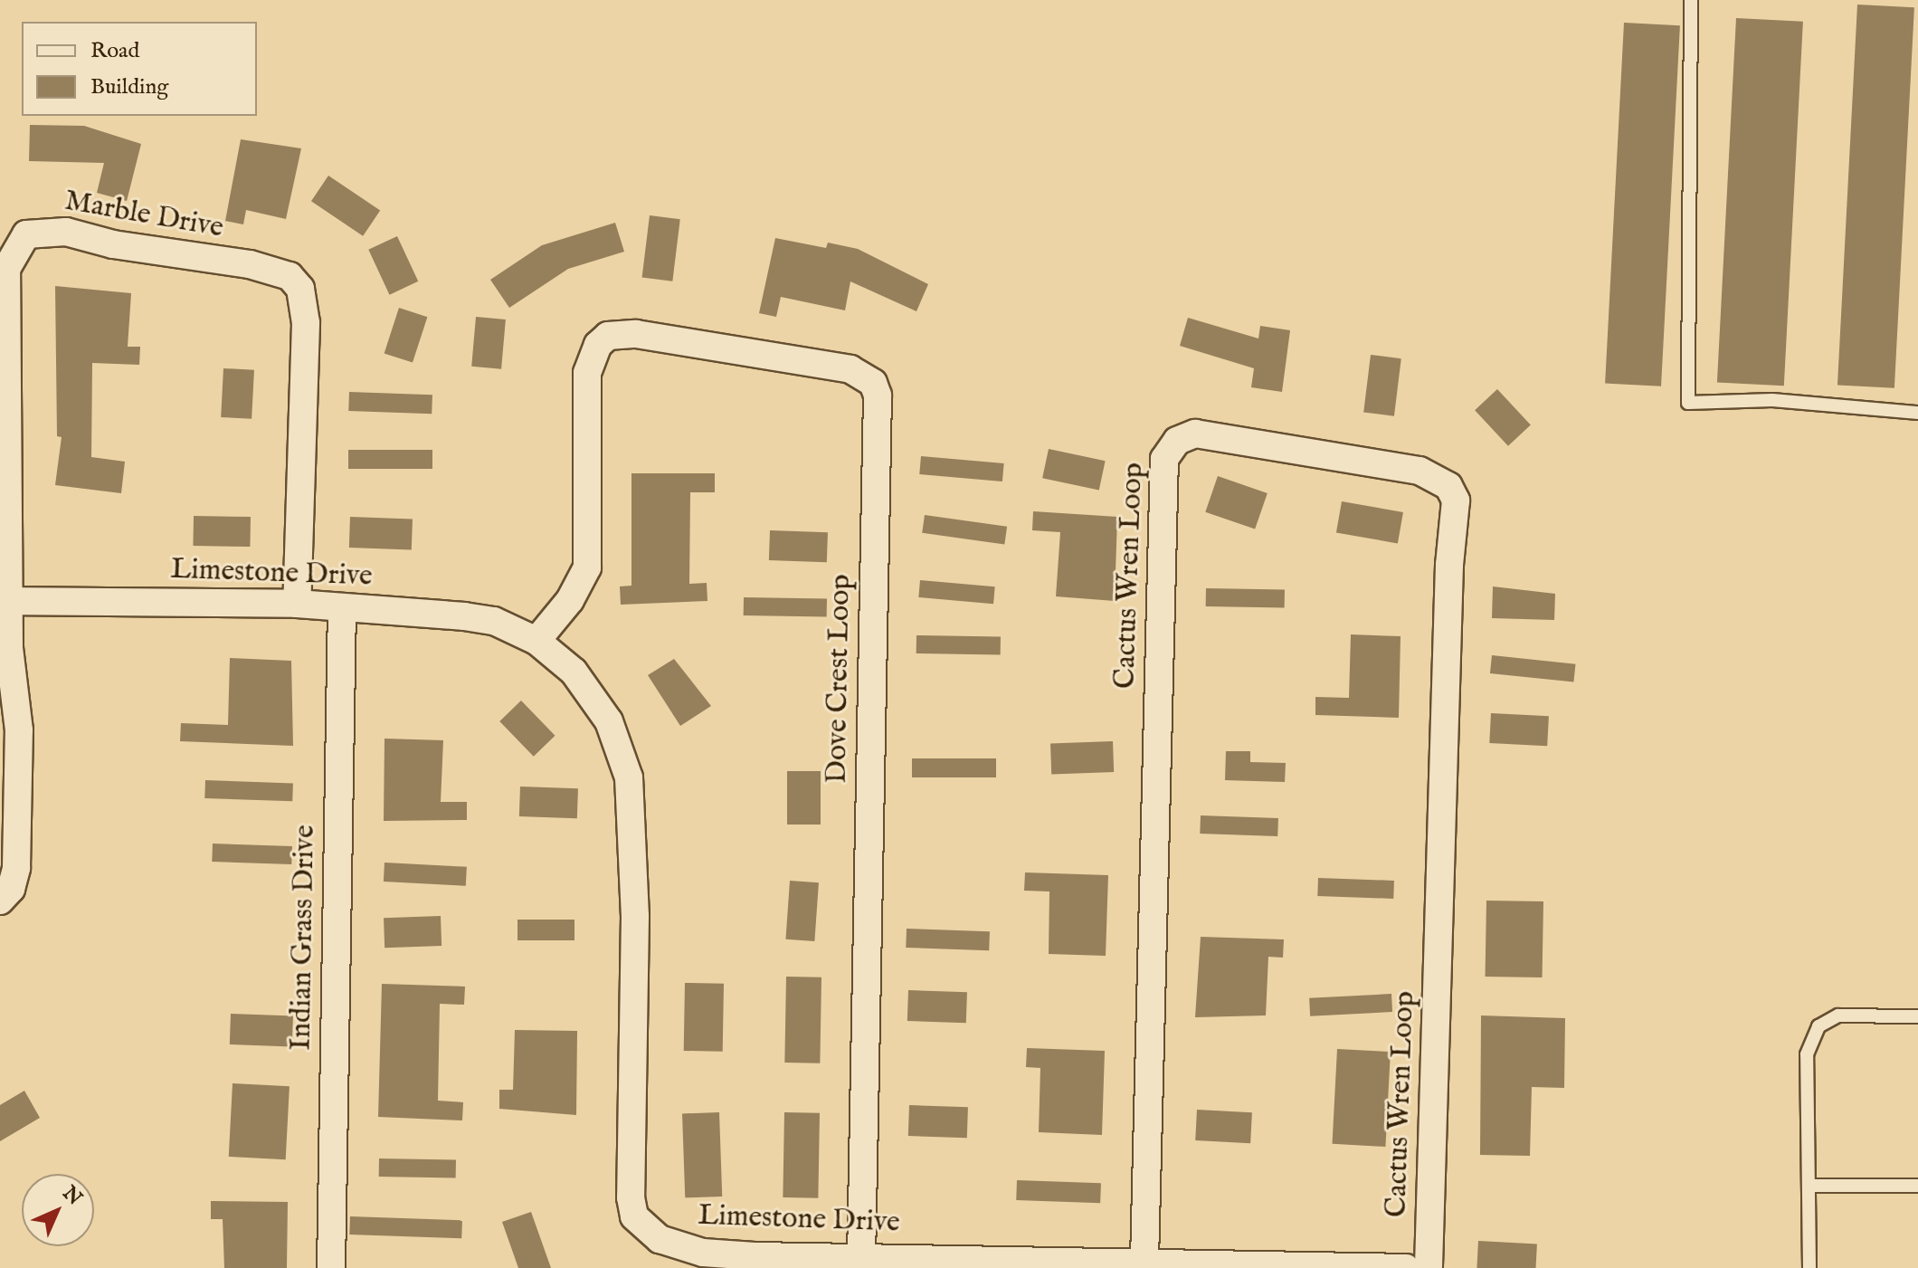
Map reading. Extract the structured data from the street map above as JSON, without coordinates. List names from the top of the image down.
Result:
{
  "streets": {
    "street": [
      "Marble Drive",
      "Limestone Drive",
      "Cactus Wren Loop",
      "Dove Crest Loop",
      "Indian Grass Drive"
    ]
  },
  "crossings": [
    ["Marble Drive", "Limestone Drive"],
    ["Limestone Drive", "Cactus Wren Loop"],
    ["Limestone Drive", "Dove Crest Loop"],
    ["Limestone Drive", "Indian Grass Drive"]
  ],
  "legend": ["Road", "Building"],
  "north": "top right"
}
